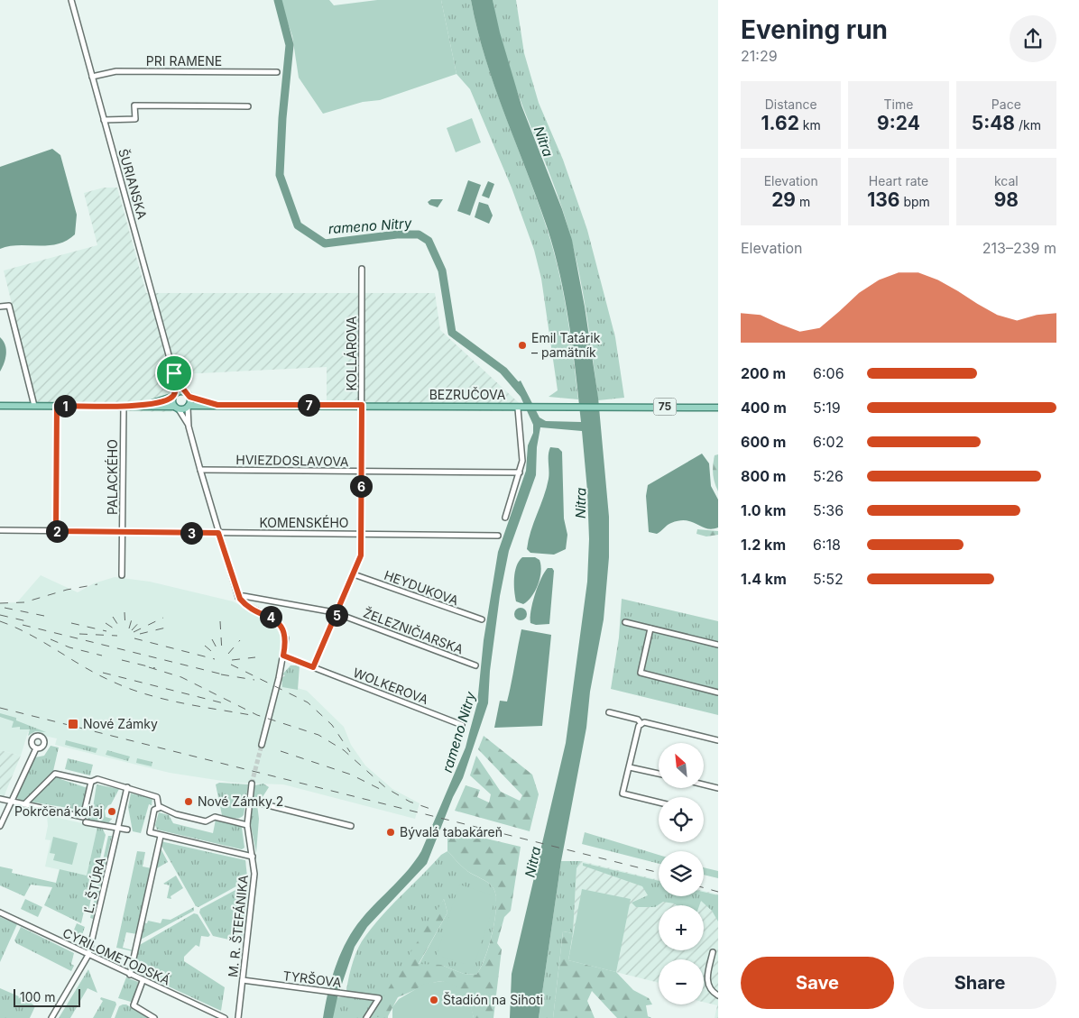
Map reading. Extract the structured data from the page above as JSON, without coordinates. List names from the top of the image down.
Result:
{
  "streets": {
    "main road": ["BEZRUČOVA", "75"],
    "street": [
      "PRI RAMENE",
      "ŠURIANSKA",
      "KOLLÁROVA",
      "HVIEZDOSLAVOVA",
      "PALACKÉHO",
      "KOMENSKÉHO",
      "HEYDUKOVA",
      "ŽELEZNIČIARSKA",
      "WOLKEROVA",
      "Ľ. ŠTÚRA",
      "M. R. ŠTEFÁNIKA",
      "CYRILOMETODSKÁ",
      "TYRŠOVA"
    ]
  },
  "crossings": [
    ["PRI RAMENE", "ŠURIANSKA"],
    ["ŠURIANSKA", "75"],
    ["KOLLÁROVA", "BEZRUČOVA"],
    ["KOLLÁROVA", "HVIEZDOSLAVOVA"],
    ["KOLLÁROVA", "KOMENSKÉHO"],
    ["KOLLÁROVA", "HEYDUKOVA"],
    ["KOLLÁROVA", "ŽELEZNIČIARSKA"],
    ["KOLLÁROVA", "WOLKEROVA"],
    ["BEZRUČOVA", "75"],
    ["75", "PALACKÉHO"],
    ["PALACKÉHO", "KOMENSKÉHO"],
    ["Ľ. ŠTÚRA", "CYRILOMETODSKÁ"],
    ["M. R. ŠTEFÁNIKA", "TYRŠOVA"]
  ],
  "water": ["Nitra", "rameno Nitry"],
  "places": {
    "other": [
      "Emil Tatárik – pamätník",
      "Nové Zámky 2",
      "Pokrčená koľaj",
      "Bývalá tabakáreň",
      "Štadión na Sihoti"
    ],
    "transit": ["Nové Zámky"]
  },
  "scale_bar": "100 m",
  "north": "top left",
  "page": {
    "heading": ["Evening run", "21:29"],
    "stats": [
      ["Distance", "1.62 km"],
      ["Time", "9:24"],
      ["Pace", "5:48 /km"],
      ["Elevation", "29 m"],
      ["Heart rate", "136 bpm"],
      ["kcal", "98"]
    ],
    "chart": ["Elevation", "213–239 m"],
    "list": [
      {
        "name": "200 m",
        "note": "6:06"
      },
      {
        "name": "400 m",
        "note": "5:19"
      },
      {
        "name": "600 m",
        "note": "6:02"
      },
      {
        "name": "800 m",
        "note": "5:26"
      },
      {
        "name": "1.0 km",
        "note": "5:36"
      },
      {
        "name": "1.2 km",
        "note": "6:18"
      },
      {
        "name": "1.4 km",
        "note": "5:52"
      }
    ],
    "pins": [
      "7",
      "1",
      "6",
      "2",
      "3",
      "5",
      "4"
    ],
    "map_buttons": ["+", "−"],
    "buttons": ["Save", "Share"],
    "scale": "100 m"
  }
}
